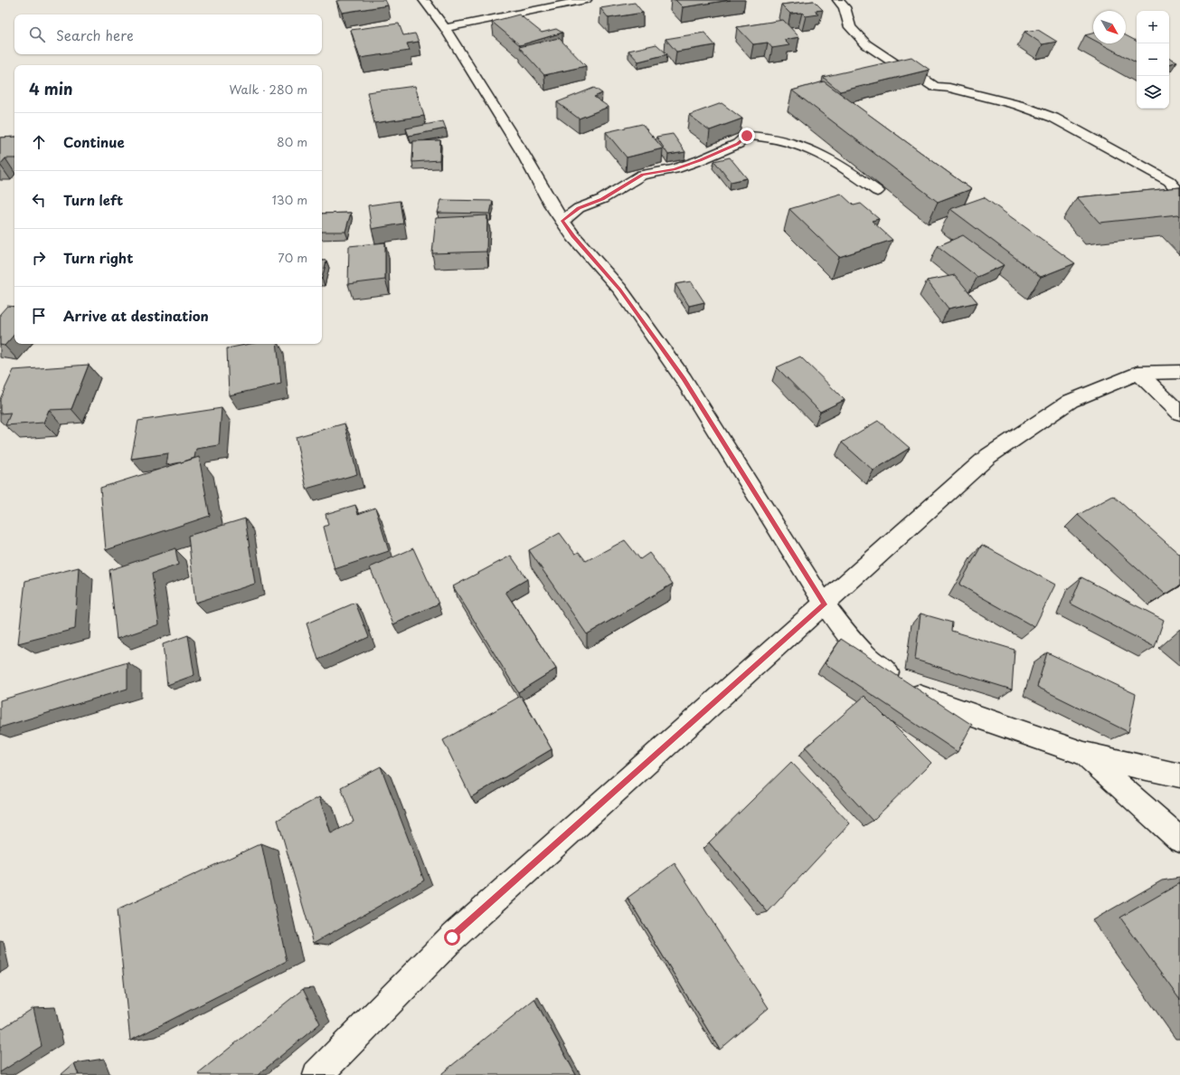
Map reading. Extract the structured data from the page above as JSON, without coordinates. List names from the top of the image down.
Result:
{
  "north": "bottom right",
  "page": {
    "map_buttons": ["+", "−"],
    "search": "Search here",
    "heading": ["4 min", "Walk · 280 m"],
    "list": [
      ["Continue", "80 m"],
      ["Turn left", "130 m"],
      ["Turn right", "70 m"],
      "Arrive at destination"
    ]
  }
}
